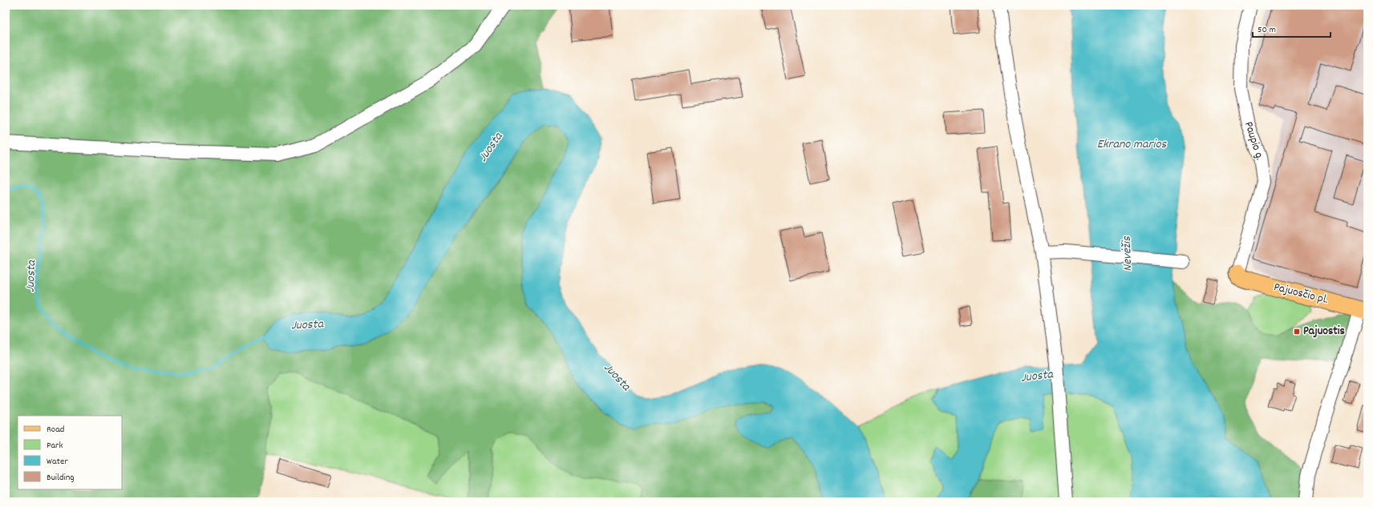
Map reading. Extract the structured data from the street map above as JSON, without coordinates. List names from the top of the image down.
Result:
{
  "streets": {
    "main road": ["Pajuosčio pl."],
    "street": ["Paupio g."]
  },
  "crossings": [
    ["Paupio g.", "Pajuosčio pl."]
  ],
  "water": ["Ekrano marios", "Juosta", "Nevėžis"],
  "places": {
    "transit": ["Pajuostis"]
  },
  "legend": [
    "Road",
    "Park",
    "Water",
    "Building"
  ],
  "scale_bar": "50 m"
}
